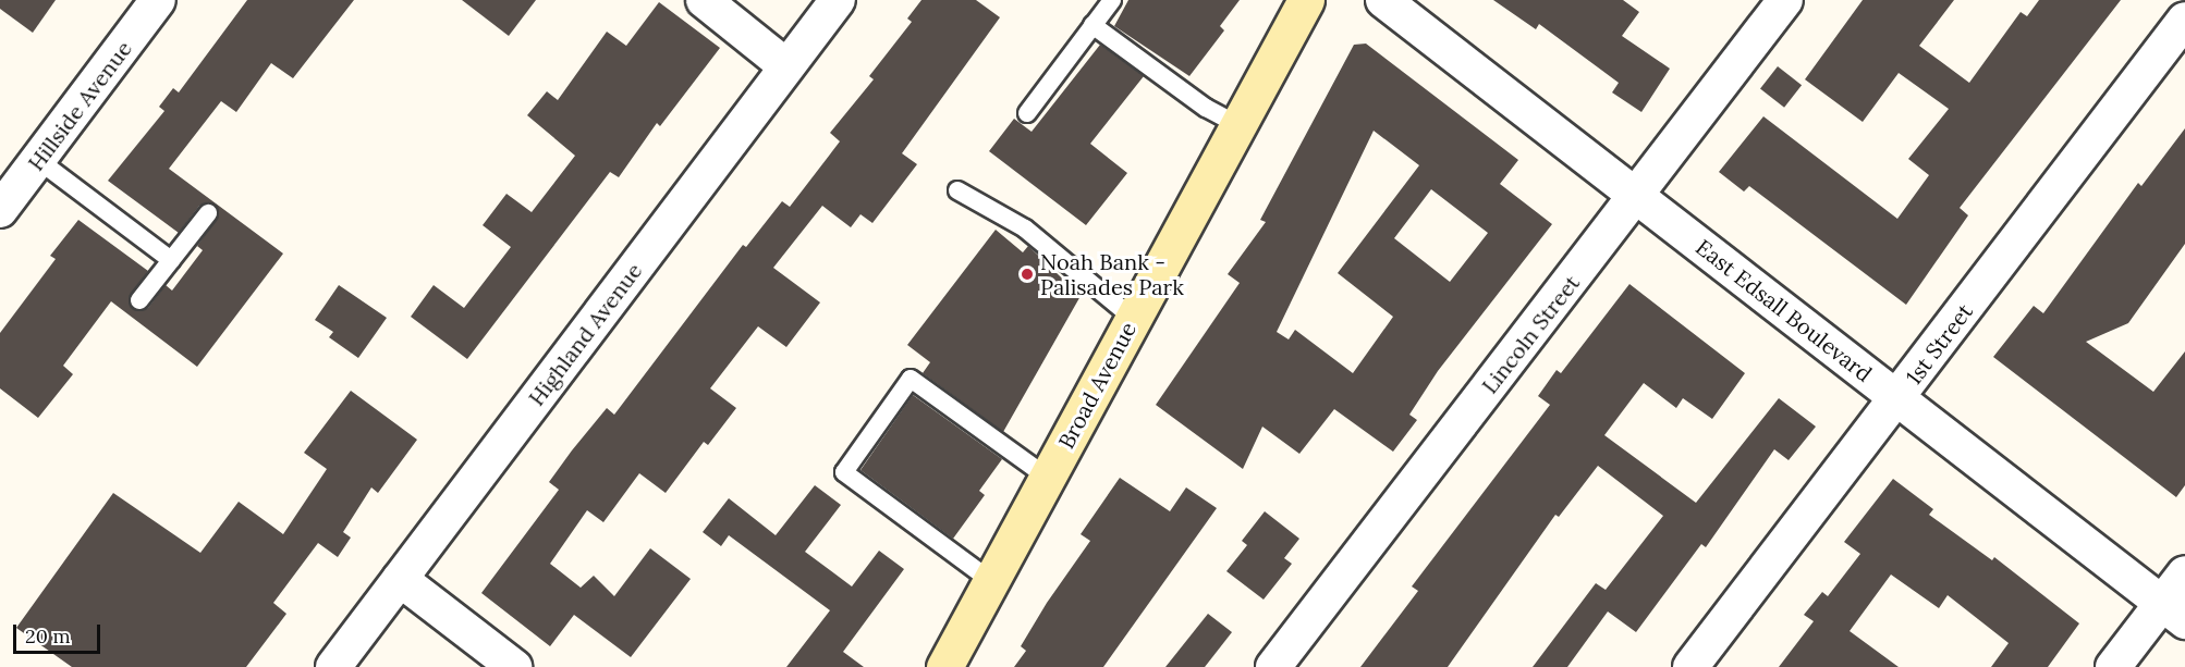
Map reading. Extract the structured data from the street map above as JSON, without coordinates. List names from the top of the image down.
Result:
{
  "streets": {
    "main road": ["Broad Avenue"],
    "street": [
      "Hillside Avenue",
      "East Edsall Boulevard",
      "Highland Avenue",
      "Lincoln Street",
      "1st Street"
    ]
  },
  "crossings": [
    ["East Edsall Boulevard", "Lincoln Street"],
    ["East Edsall Boulevard", "1st Street"]
  ],
  "places": ["Noah Bank - Palisades Park"],
  "scale_bar": "20 m"
}
